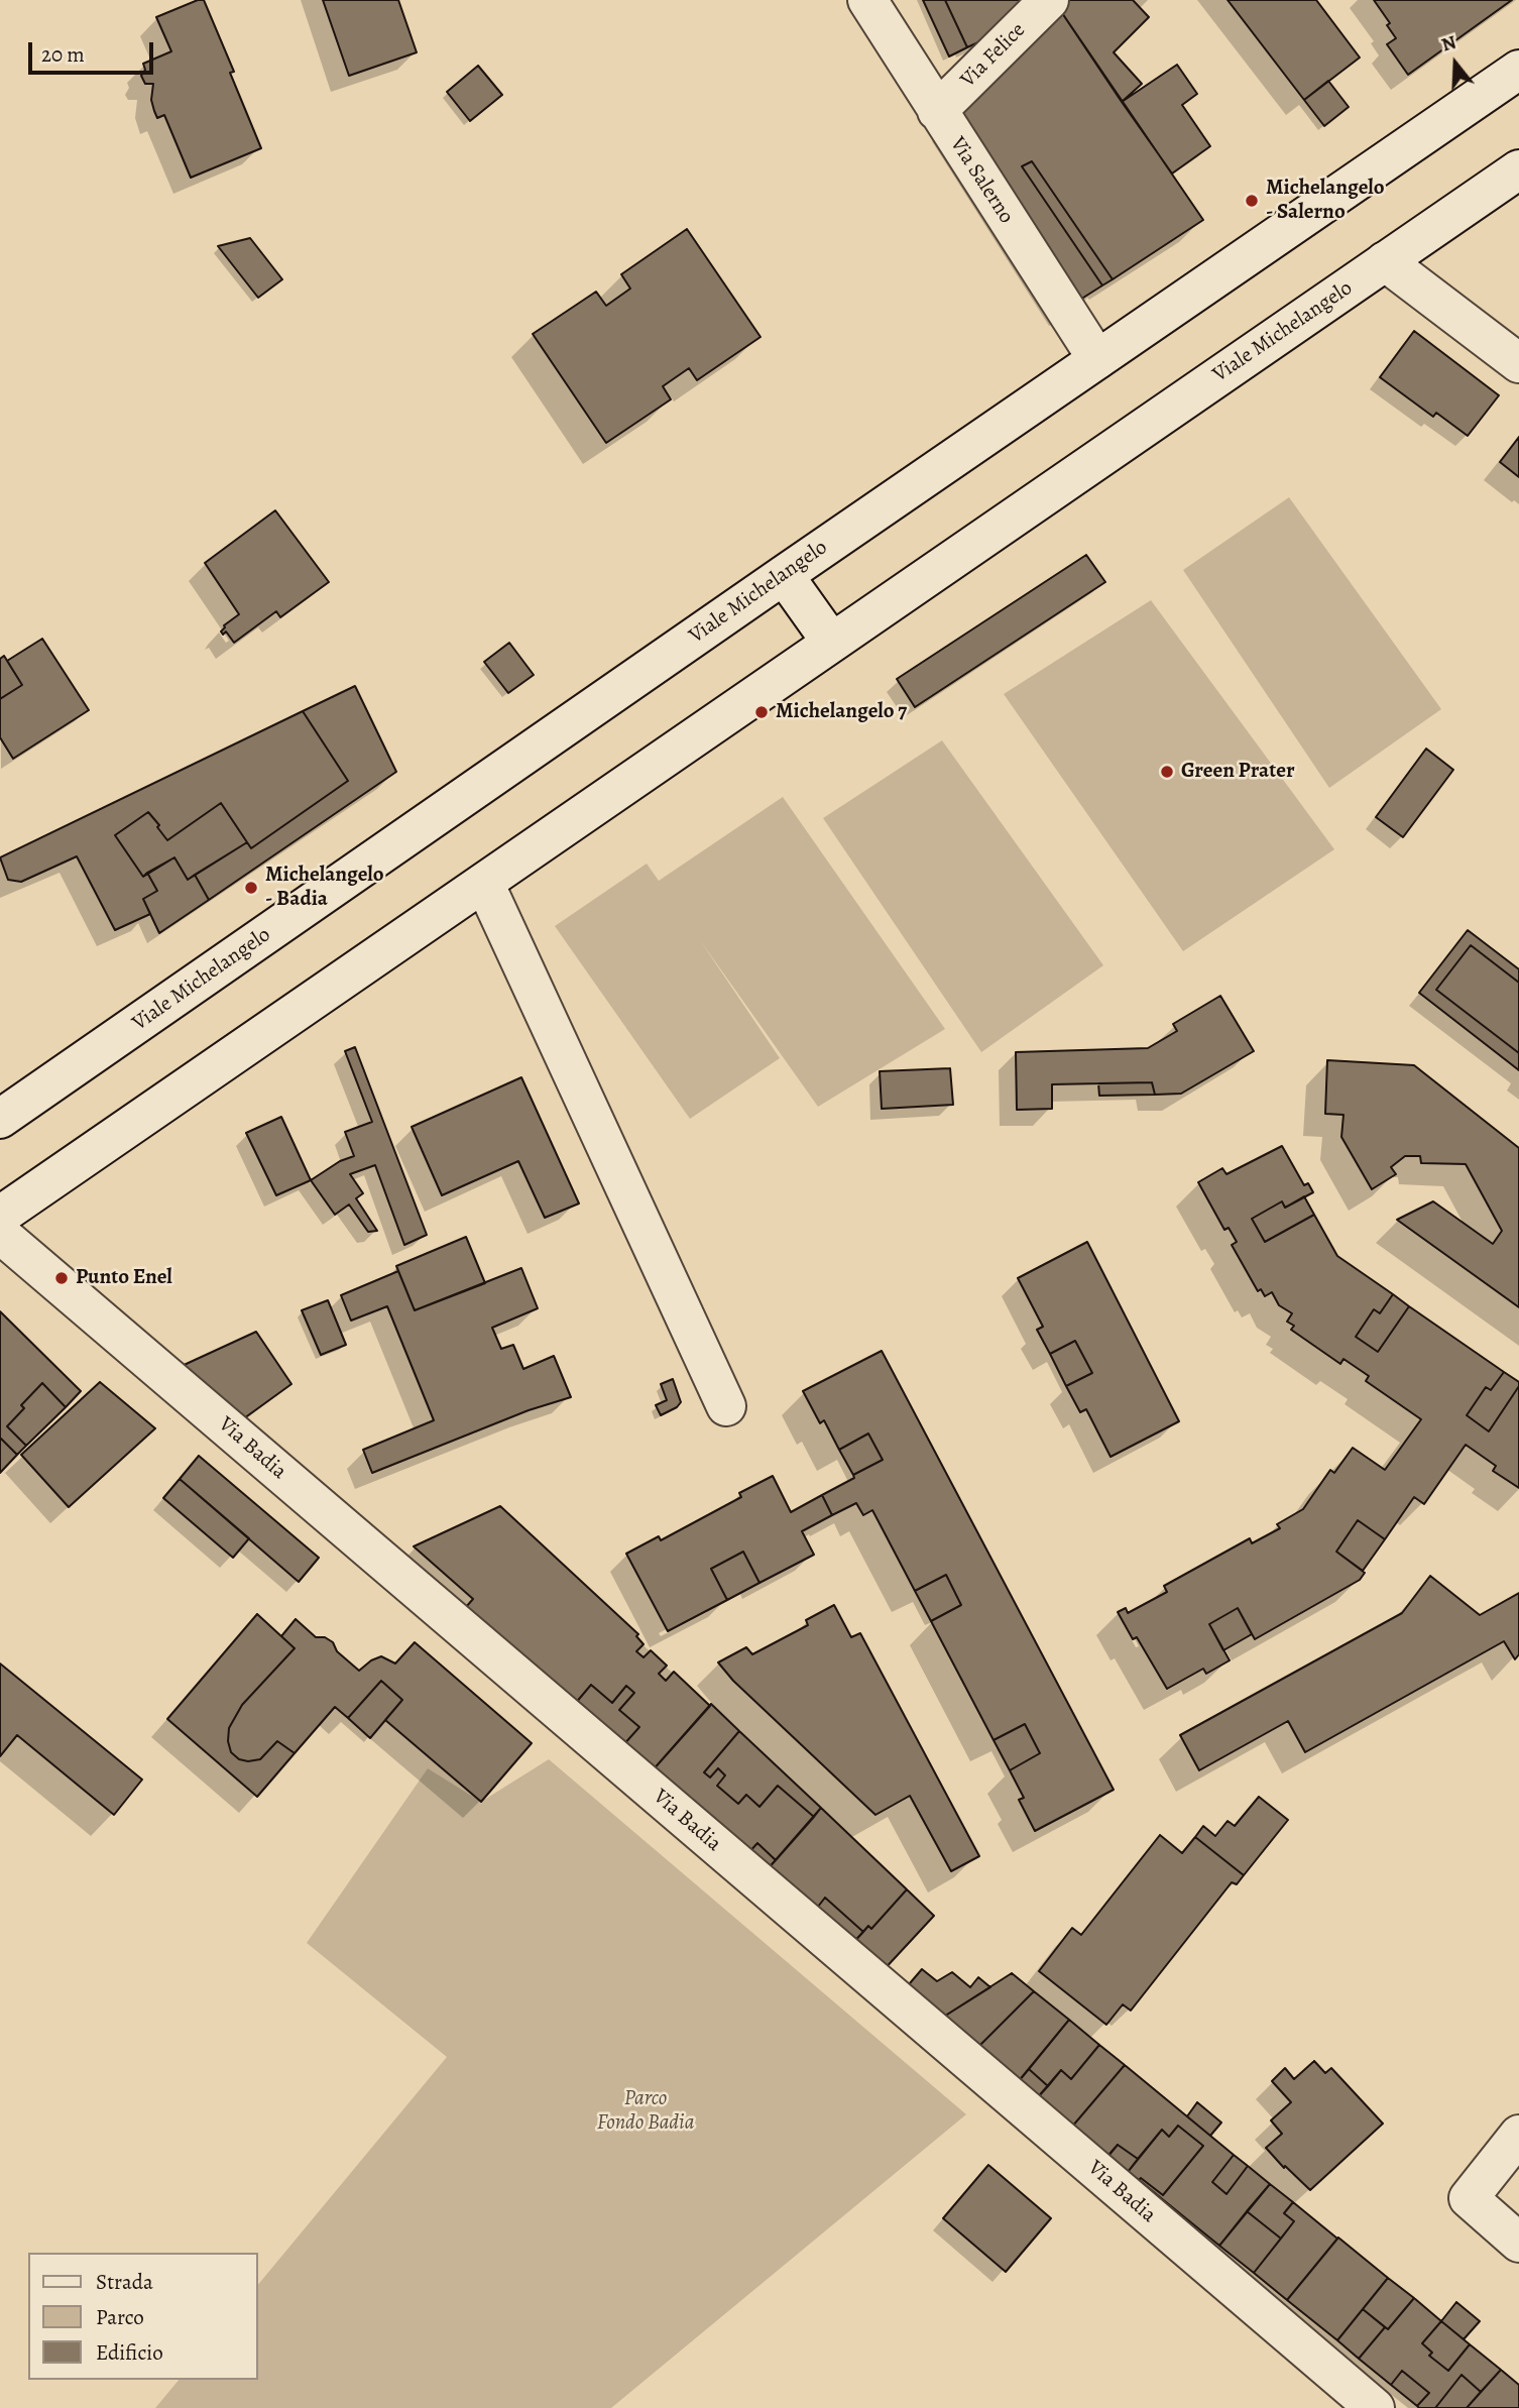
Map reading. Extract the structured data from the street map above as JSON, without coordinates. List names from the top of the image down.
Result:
{
  "streets": {
    "street": [
      "Via Felice",
      "Via Salerno",
      "Viale Michelangelo",
      "Via Badia"
    ]
  },
  "crossings": [
    ["Via Felice", "Via Salerno"],
    ["Via Salerno", "Viale Michelangelo"]
  ],
  "parks": ["Parco Fondo Badia"],
  "places": [
    "Michelangelo - Salerno",
    "Michelangelo 7",
    "Green Prater",
    "Michelangelo - Badia",
    "Punto Enel"
  ],
  "legend": ["Strada", "Parco", "Edificio"],
  "scale_bar": "20 m",
  "north": "top"
}
